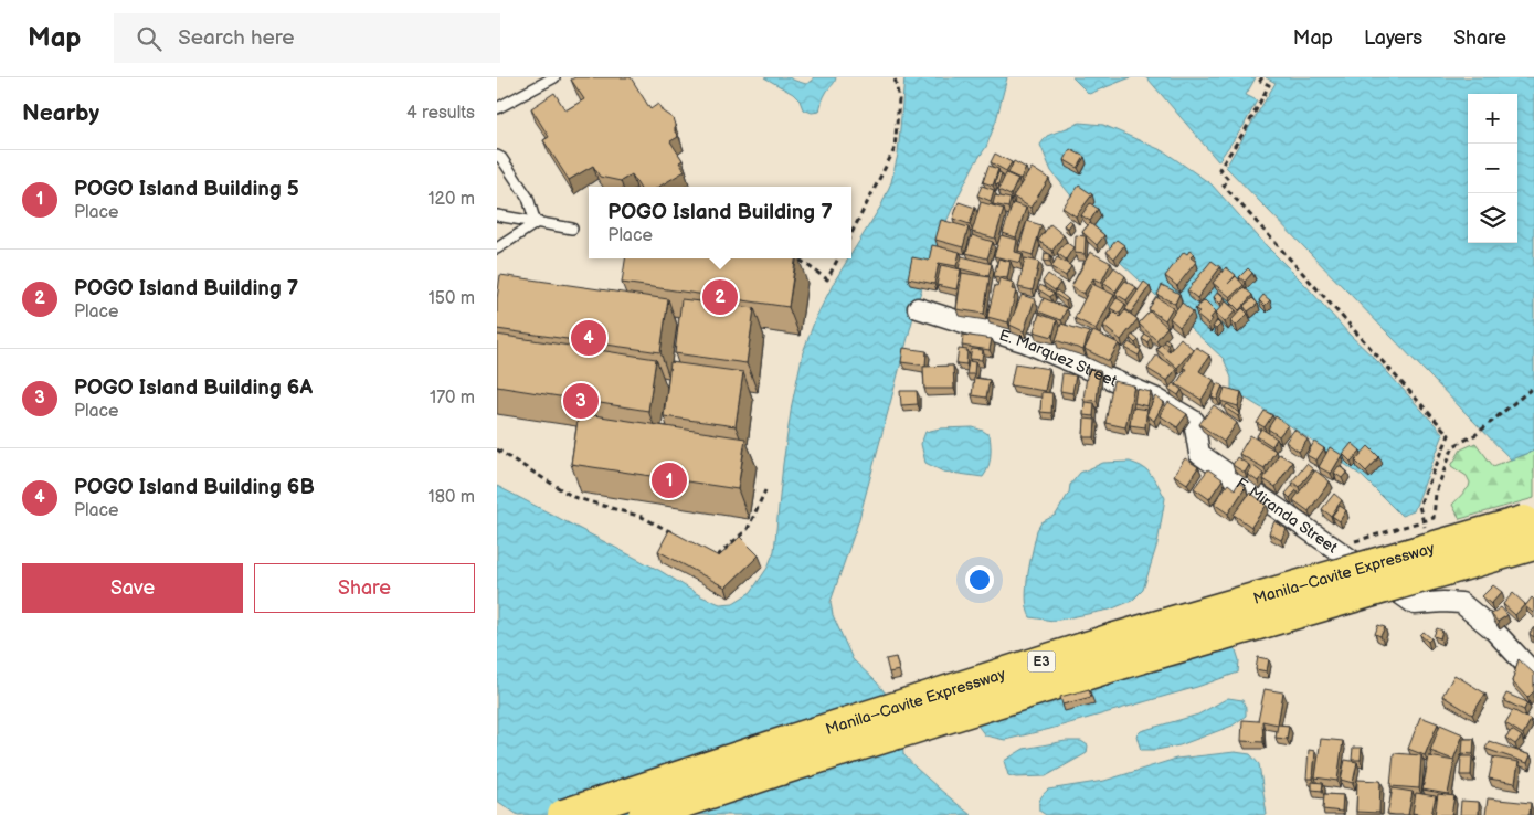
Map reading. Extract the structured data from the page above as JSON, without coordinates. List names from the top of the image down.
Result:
{
  "streets": {
    "highway": ["Manila–Cavite Expressway", "E3"],
    "street": ["E. Marquez Street", "F. Miranda Street"]
  },
  "crossings": [
    ["E. Marquez Street", "F. Miranda Street"]
  ],
  "page": {
    "header": "Map",
    "search": "Search here",
    "nav": ["Map", "Layers", "Share"],
    "heading": ["Nearby", "4 results"],
    "map_buttons": ["+", "−"],
    "list": [
      {
        "mark": "1",
        "name": "POGO Island Building 5",
        "note": "Place",
        "value": "120 m"
      },
      {
        "mark": "2",
        "name": "POGO Island Building 7",
        "note": "Place",
        "value": "150 m"
      },
      {
        "mark": "3",
        "name": "POGO Island Building 6A",
        "note": "Place",
        "value": "170 m"
      },
      {
        "mark": "4",
        "name": "POGO Island Building 6B",
        "note": "Place",
        "value": "180 m"
      }
    ],
    "popup": ["POGO Island Building 7", "Place"],
    "pins": [
      "2",
      "4",
      "3",
      "1"
    ],
    "buttons": ["Save", "Share"]
  }
}
